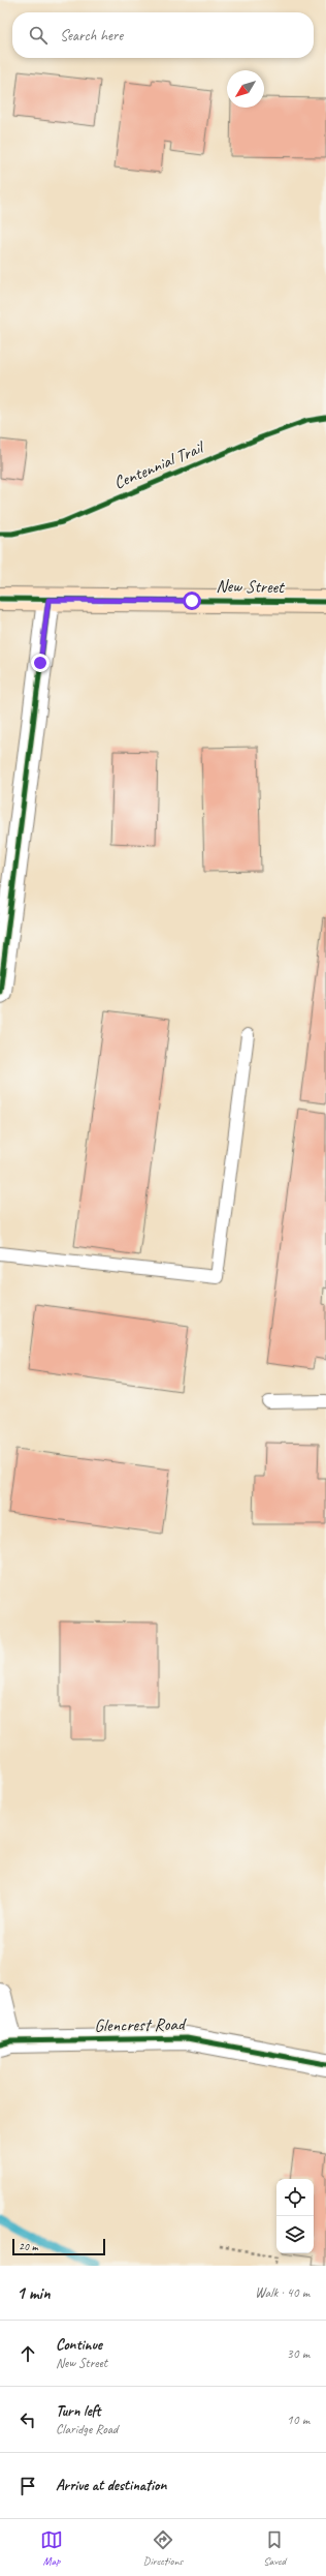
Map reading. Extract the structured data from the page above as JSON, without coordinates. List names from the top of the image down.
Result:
{
  "streets": {
    "main road": ["New Street"],
    "street": ["Glencrest Road"],
    "cycle path": ["Centennial Trail"]
  },
  "scale_bar": "20 m",
  "north": "bottom left",
  "page": {
    "search": "Search here",
    "scale": "20 m",
    "heading": ["1 min", "Walk · 40 m"],
    "list": [
      ["Continue", "New Street", "30 m"],
      ["Turn left", "Claridge Road", "10 m"],
      "Arrive at destination"
    ],
    "nav": ["Map", "Directions", "Saved"]
  }
}
